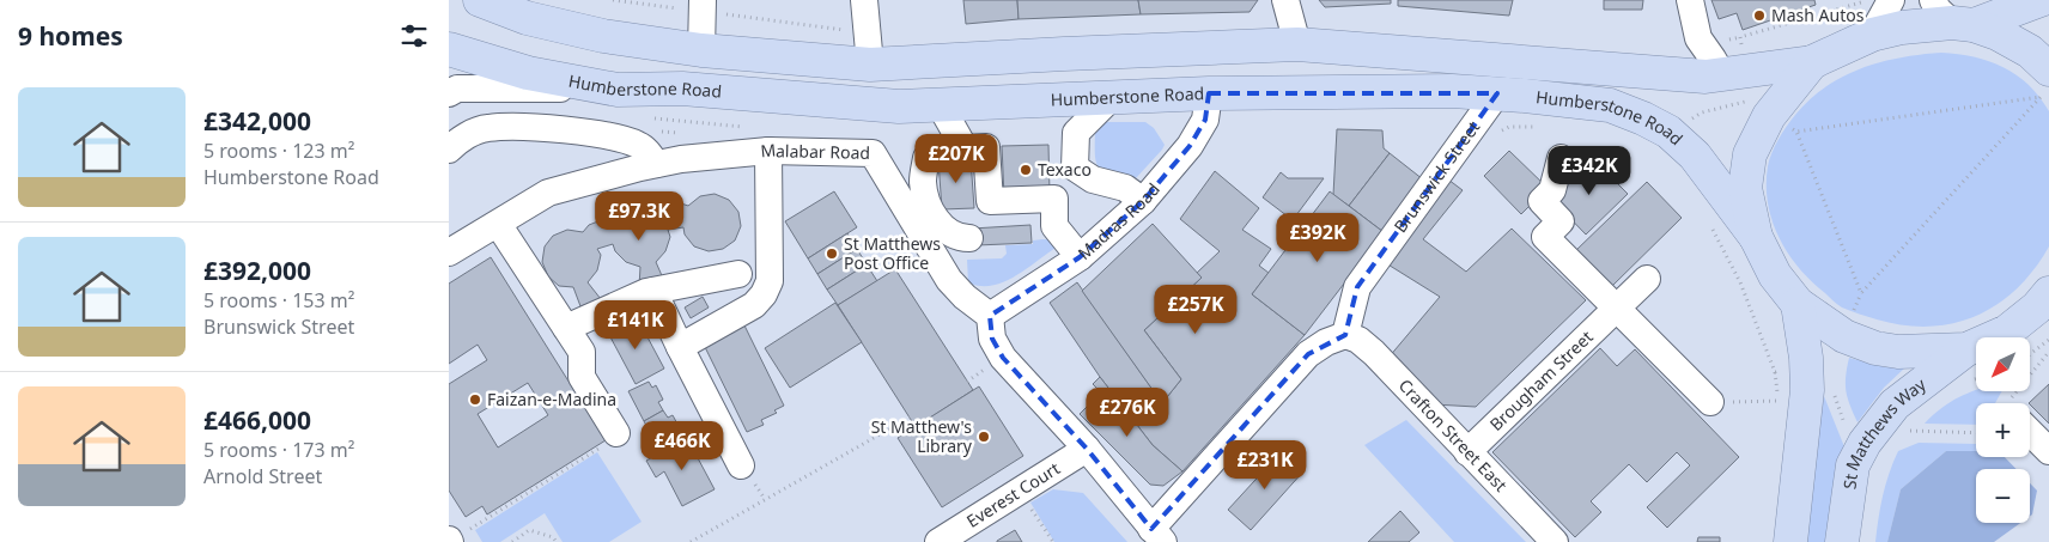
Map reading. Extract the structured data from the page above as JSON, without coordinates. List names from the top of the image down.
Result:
{
  "streets": {
    "main road": ["Humberstone Road", "St Matthews Way"],
    "street": [
      "Malabar Road",
      "Brunswick Street",
      "Madras Road",
      "Brougham Street",
      "Crafton Street East",
      "Everest Court"
    ]
  },
  "crossings": [
    ["Humberstone Road", "Brunswick Street"],
    ["Humberstone Road", "Madras Road"],
    ["Malabar Road", "Madras Road"],
    ["Brunswick Street", "Crafton Street East"],
    ["Brougham Street", "Crafton Street East"]
  ],
  "places": [
    "Mash Autos",
    "Texaco",
    "St Matthews Post Office",
    "Faizan-e-Madina",
    "St Matthew's Library"
  ],
  "north": "bottom left",
  "page": {
    "heading": "9 homes",
    "list": [
      {
        "name": "£342,000",
        "note": "5 rooms · 123 m² · Humberstone Road"
      },
      {
        "name": "£392,000",
        "note": "5 rooms · 153 m² · Brunswick Street"
      },
      {
        "name": "£466,000",
        "note": "5 rooms · 173 m² · Arnold Street"
      }
    ],
    "price": [
      "£207K",
      "£342K",
      "£97.3K",
      "£392K",
      "£257K",
      "£141K",
      "£276K",
      "£466K",
      "£231K"
    ],
    "map_buttons": ["+", "−"]
  }
}
